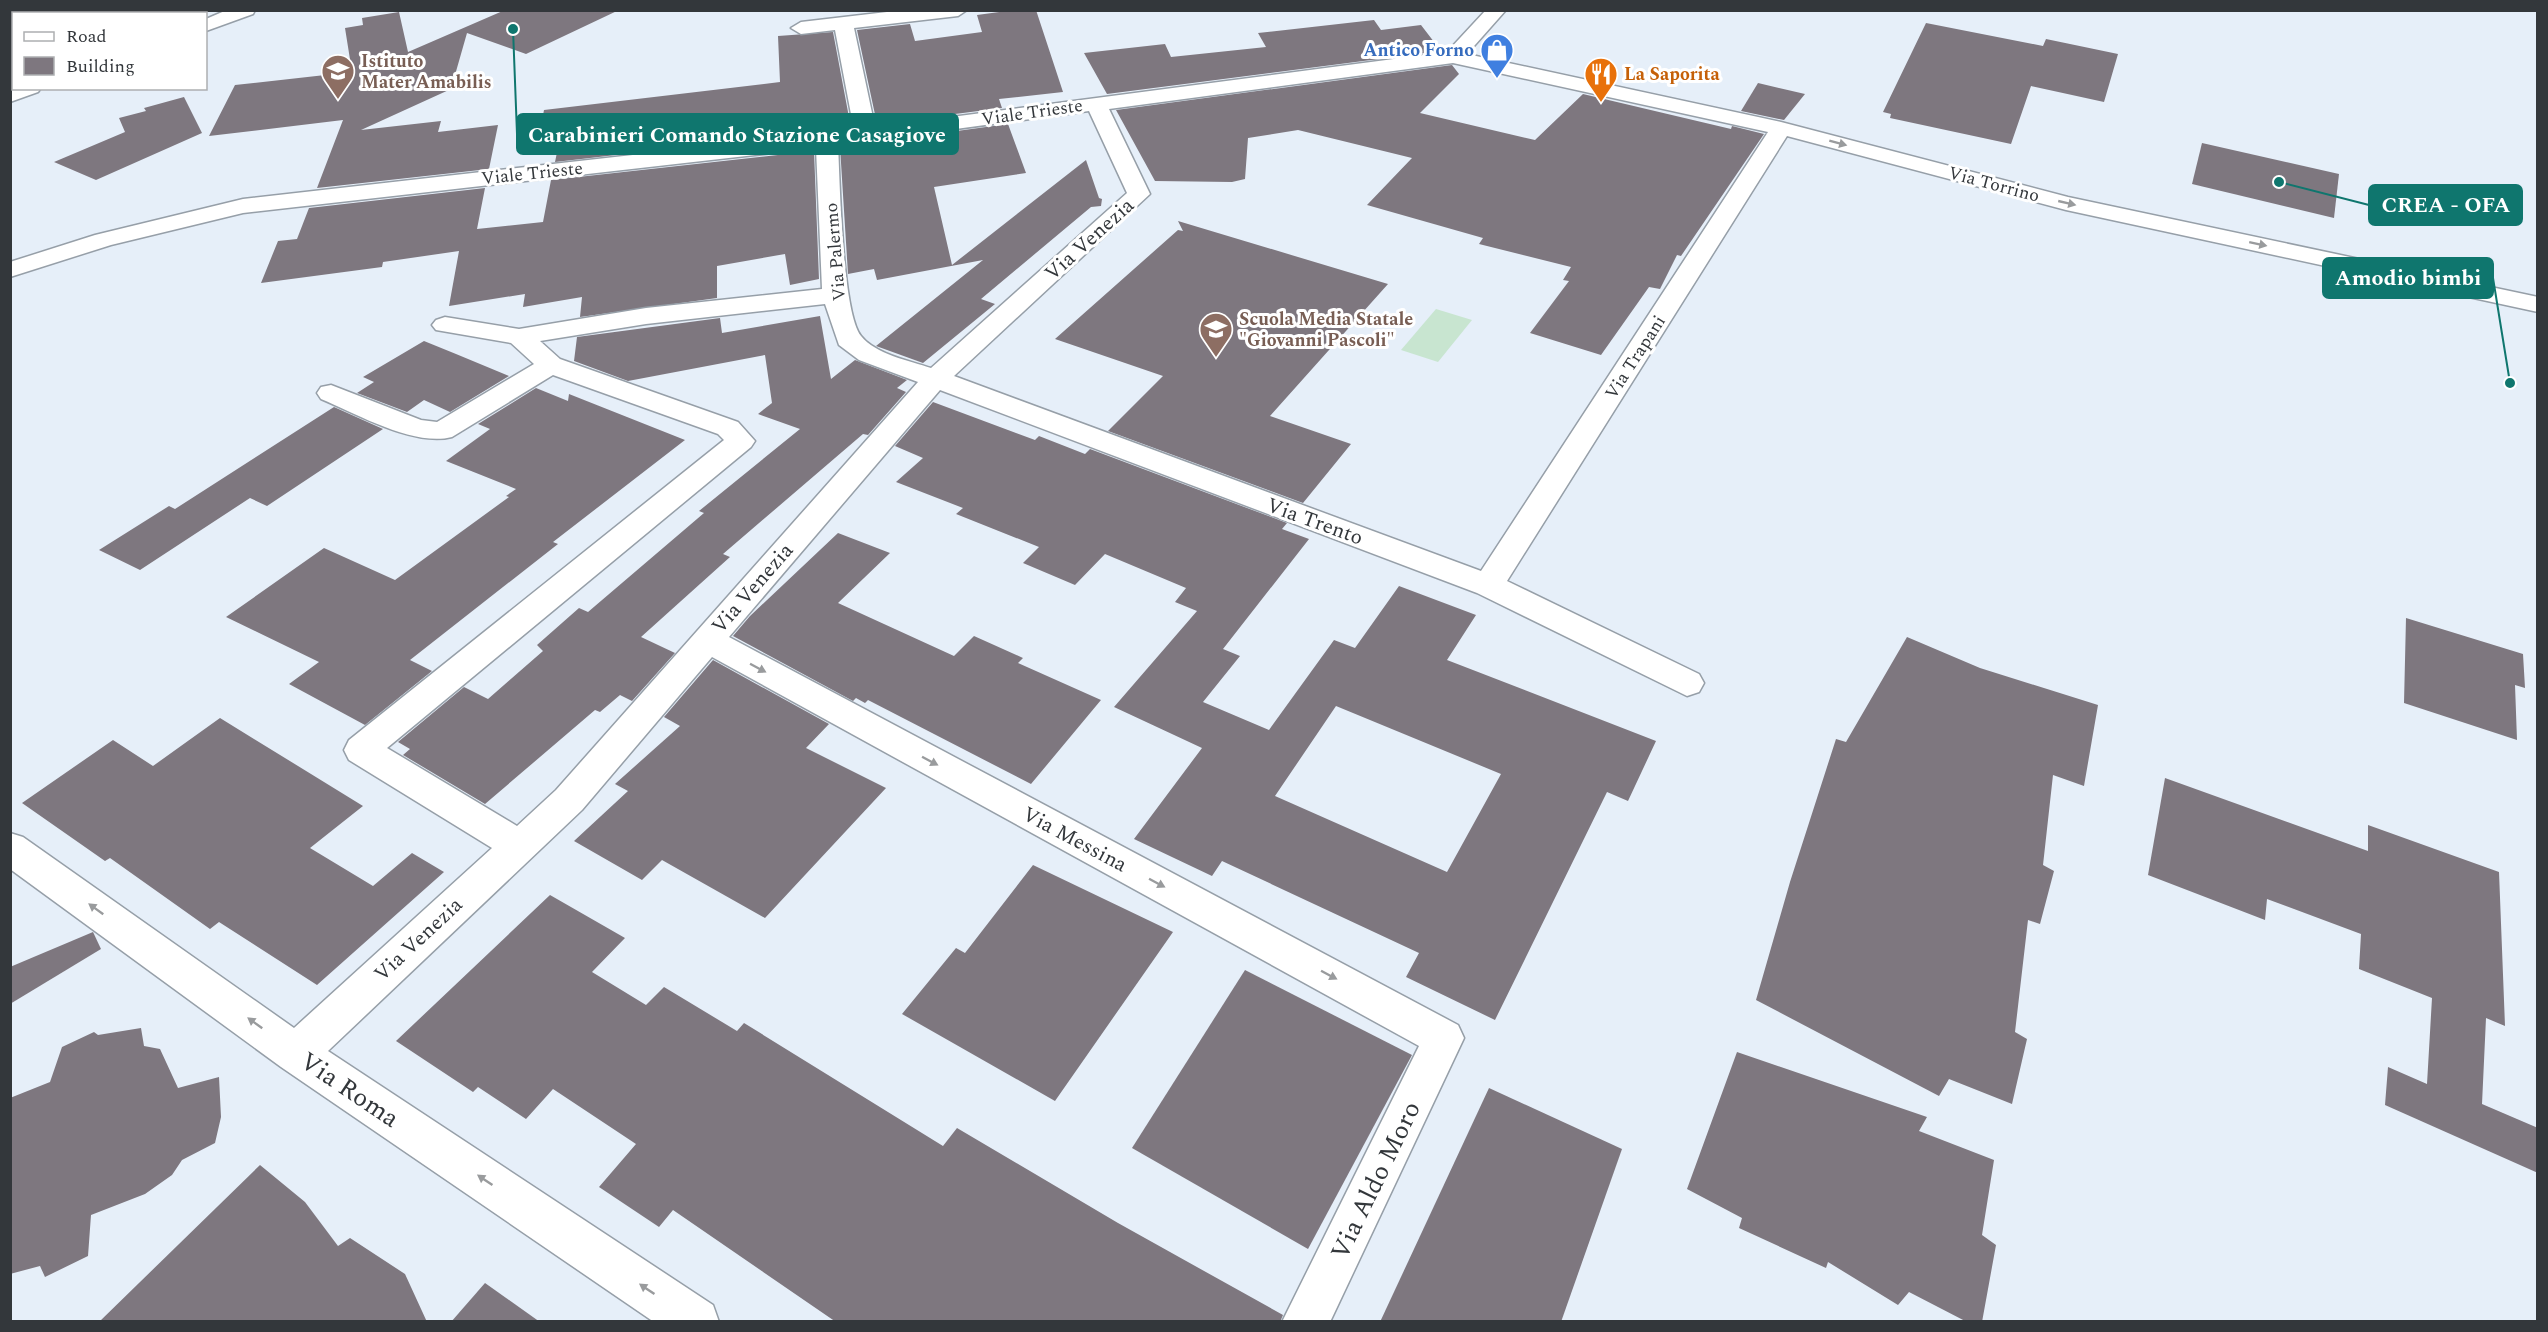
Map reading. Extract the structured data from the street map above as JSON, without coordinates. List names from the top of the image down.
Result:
{
  "streets": {
    "street": [
      "Viale Trieste",
      "Via Torrino",
      "Via Venezia",
      "Via Palermo",
      "Via Trapani",
      "Via Trento",
      "Via Messina",
      "Via Roma",
      "Via Aldo Moro"
    ]
  },
  "crossings": [
    ["Viale Trieste", "Via Torrino"],
    ["Viale Trieste", "Via Venezia"],
    ["Viale Trieste", "Via Palermo"],
    ["Via Torrino", "Via Trapani"],
    ["Via Venezia", "Via Palermo"],
    ["Via Venezia", "Via Trento"],
    ["Via Venezia", "Via Messina"],
    ["Via Venezia", "Via Roma"],
    ["Via Palermo", "Via Trento"],
    ["Via Trapani", "Via Trento"],
    ["Via Messina", "Via Aldo Moro"]
  ],
  "one_way": ["Via Torrino", "Via Messina", "Via Roma"],
  "places": {
    "other": ["Carabinieri Comando Stazione Casagiove", "CREA - OFA", "Amodio bimbi"],
    "shop": ["Antico Forno"],
    "school or university": ["Istituto Mater Amabilis", "Scuola Media Statale \"Giovanni Pascoli\""],
    "restaurant": ["La Saporita"]
  },
  "legend": ["Road", "Building"]
}
